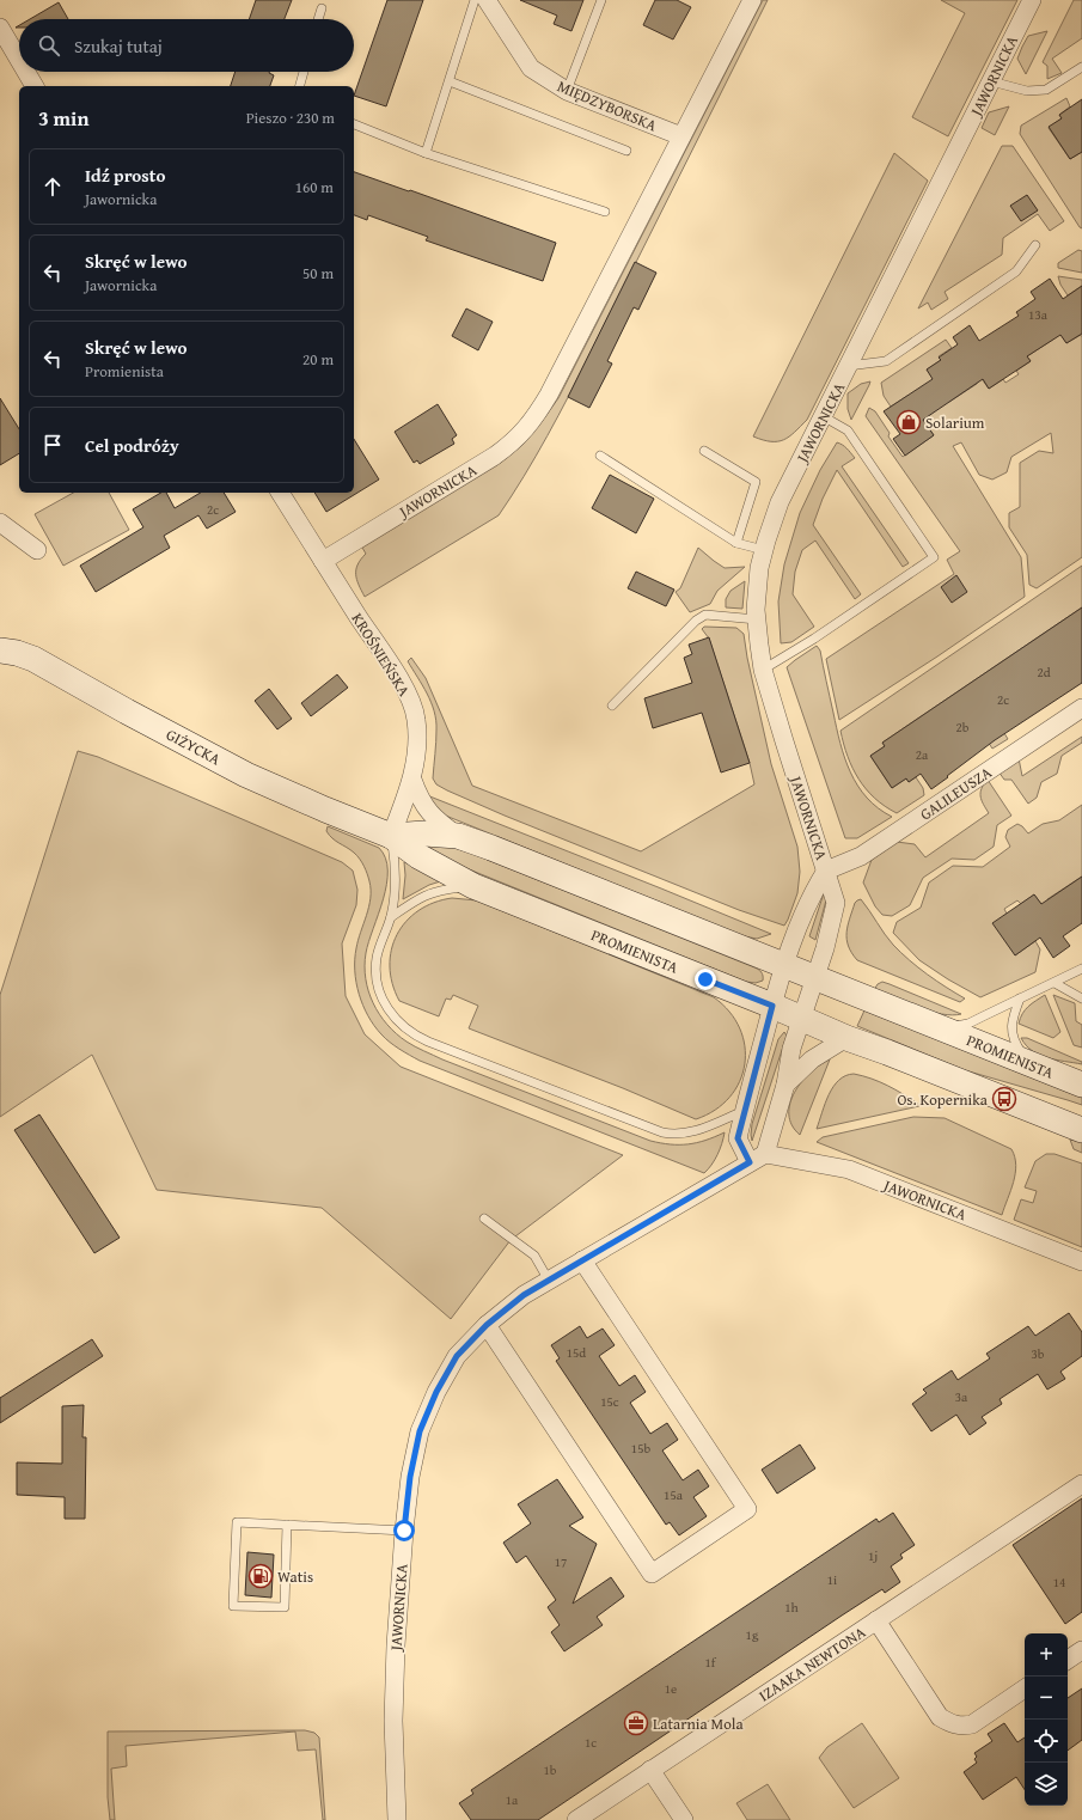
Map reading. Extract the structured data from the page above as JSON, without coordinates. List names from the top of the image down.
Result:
{
  "streets": {
    "street": [
      "JAWORNICKA",
      "MIĘDZYBORSKA",
      "KROŚNIEŃSKA",
      "GIŻYCKA",
      "GALILEUSZA",
      "PROMIENISTA",
      "IZAAKA NEWTONA"
    ]
  },
  "crossings": [
    ["JAWORNICKA", "MIĘDZYBORSKA"],
    ["JAWORNICKA", "KROŚNIEŃSKA"],
    ["JAWORNICKA", "GALILEUSZA"],
    ["JAWORNICKA", "PROMIENISTA"],
    ["KROŚNIEŃSKA", "GIŻYCKA"],
    ["KROŚNIEŃSKA", "PROMIENISTA"],
    ["GIŻYCKA", "PROMIENISTA"]
  ],
  "places": {
    "shop": ["Solarium"],
    "bus stop": ["Os. Kopernika"],
    "fuel station": ["Watis"],
    "office": ["Latarnia Mola"]
  },
  "house_numbers": [
    "13a",
    "2c",
    "2d",
    "2c",
    "2b",
    "2a",
    "15d",
    "3b",
    "3a",
    "15c",
    "15b",
    "15a",
    "1j",
    "17",
    "1i",
    "14",
    "1h",
    "1g",
    "1f",
    "1e",
    "1c",
    "1b",
    "1a"
  ],
  "page": {
    "search": "Szukaj tutaj",
    "heading": ["3 min", "Pieszo · 230 m"],
    "list": [
      ["Idź prosto", "Jawornicka", "160 m"],
      ["Skręć w lewo", "Jawornicka", "50 m"],
      ["Skręć w lewo", "Promienista", "20 m"],
      "Cel podróży"
    ],
    "map_buttons": ["+", "−"]
  }
}
